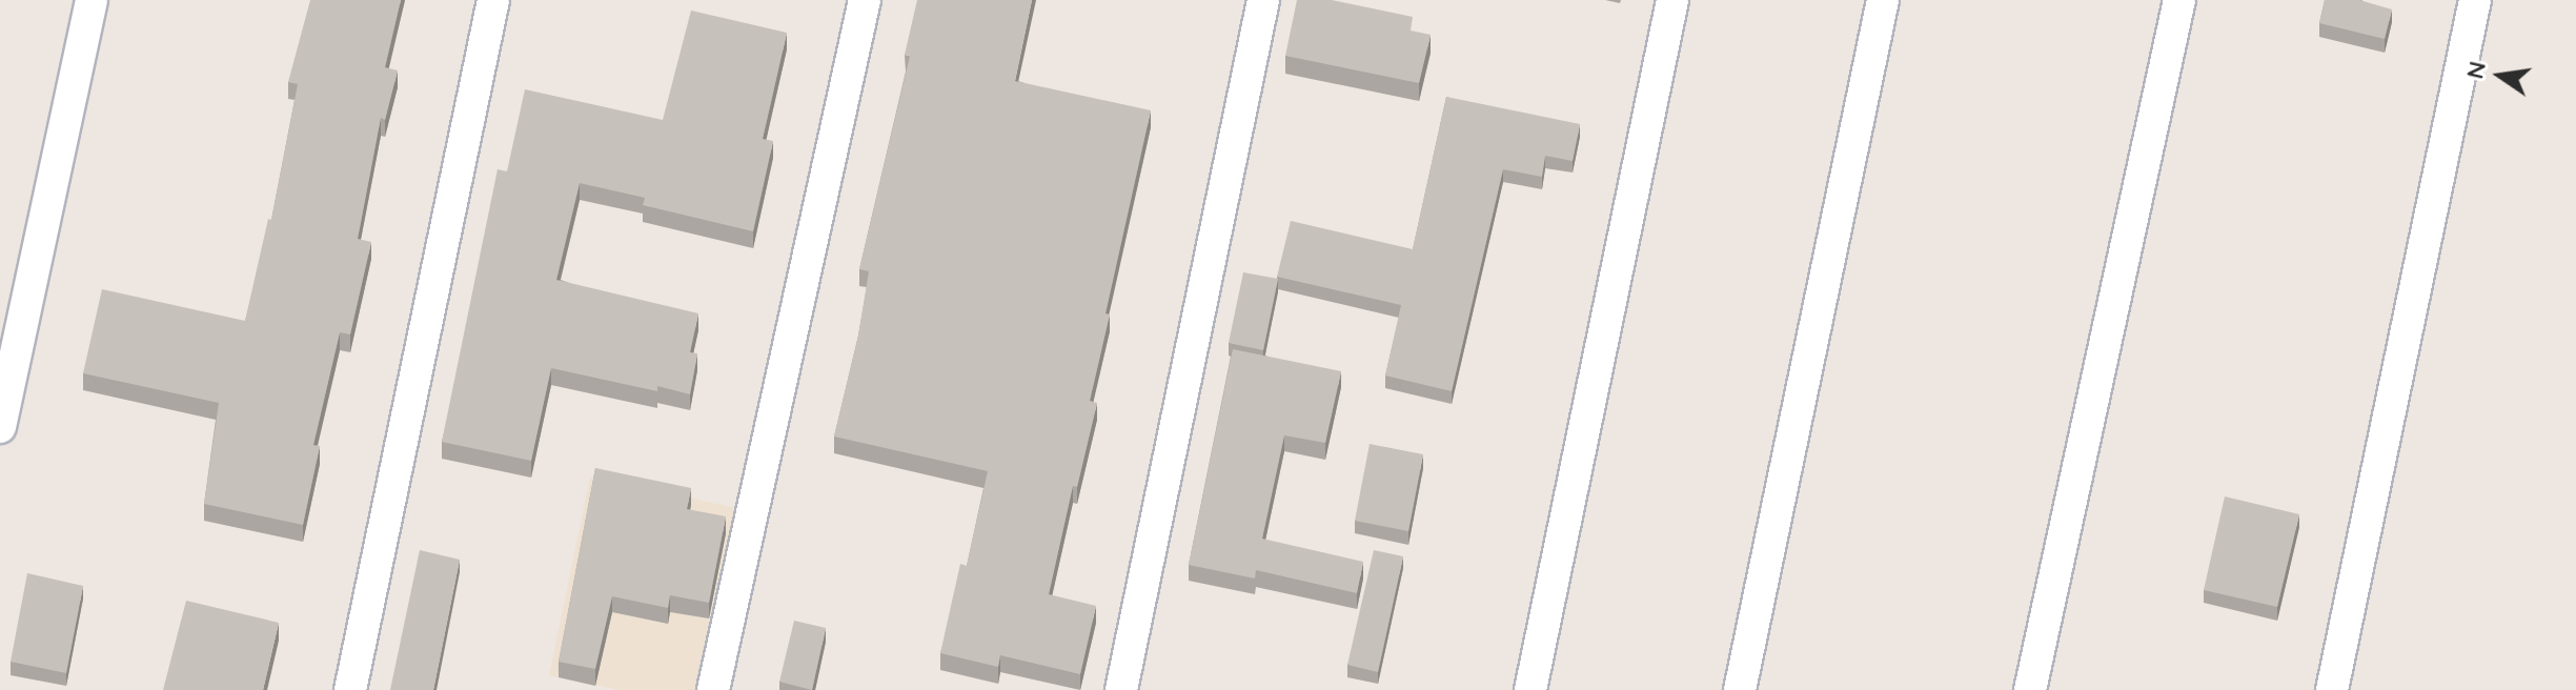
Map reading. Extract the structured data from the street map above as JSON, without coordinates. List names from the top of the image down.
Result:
{
  "north": "left"
}
